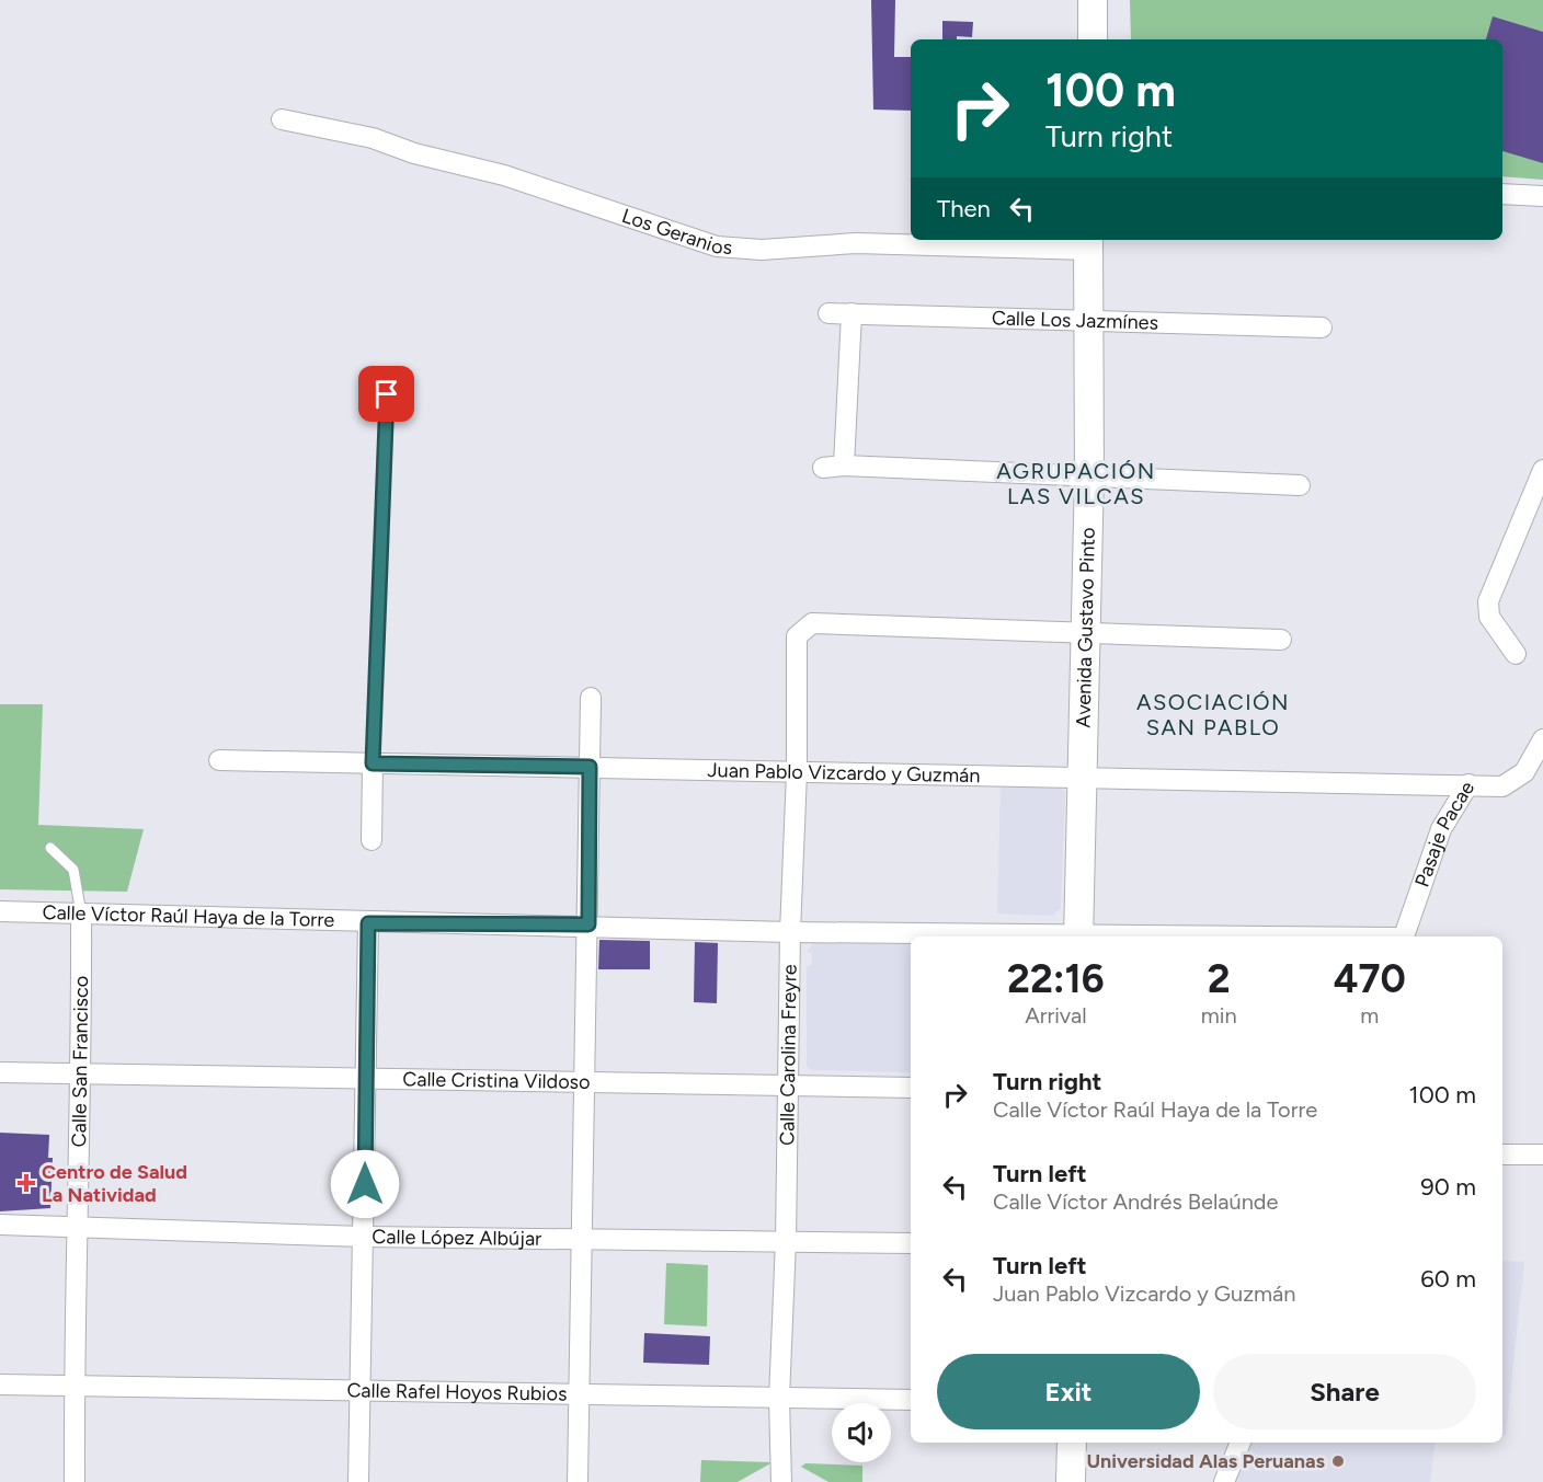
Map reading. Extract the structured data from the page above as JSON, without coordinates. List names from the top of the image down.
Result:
{
  "streets": {
    "main road": ["Avenida Gustavo Pinto"],
    "street": [
      "Los Geranios",
      "Calle Los Jazmínes",
      "Juan Pablo Vizcardo y Guzmán",
      "Pasaje Pacae",
      "Calle Víctor Raúl Haya de la Torre",
      "Calle Carolina Freyre",
      "Calle San Francisco",
      "Calle Cristina Vildoso",
      "Calle López Albújar",
      "Calle Rafel Hoyos Rubios"
    ]
  },
  "crossings": [
    ["Los Geranios", "Avenida Gustavo Pinto"],
    ["Calle Los Jazmínes", "Avenida Gustavo Pinto"],
    ["Avenida Gustavo Pinto", "Juan Pablo Vizcardo y Guzmán"],
    ["Avenida Gustavo Pinto", "Calle Carolina Freyre"],
    ["Juan Pablo Vizcardo y Guzmán", "Pasaje Pacae"],
    ["Juan Pablo Vizcardo y Guzmán", "Calle Carolina Freyre"],
    ["Calle Víctor Raúl Haya de la Torre", "Calle Carolina Freyre"],
    ["Calle Víctor Raúl Haya de la Torre", "Calle San Francisco"],
    ["Calle Carolina Freyre", "Calle Cristina Vildoso"],
    ["Calle Carolina Freyre", "Calle López Albújar"],
    ["Calle Carolina Freyre", "Calle Rafel Hoyos Rubios"],
    ["Calle San Francisco", "Calle Cristina Vildoso"],
    ["Calle San Francisco", "Calle López Albújar"],
    ["Calle San Francisco", "Calle Rafel Hoyos Rubios"]
  ],
  "districts": ["AGRUPACIÓN LAS VILCAS", "ASOCIACIÓN SAN PABLO"],
  "places": {
    "health": ["Centro de Salud La Natividad"],
    "other": ["Universidad Alas Peruanas"]
  },
  "page": {
    "turn": ["100 m", "Turn right"],
    "then": "Then",
    "eta": [
      "22:16",
      "Arrival",
      "2",
      "min",
      "470",
      "m"
    ],
    "list": [
      {
        "name": "Turn right",
        "note": "Calle Víctor Raúl Haya de la Torre",
        "value": "100 m"
      },
      {
        "name": "Turn left",
        "note": "Calle Víctor Andrés Belaúnde",
        "value": "90 m"
      },
      {
        "name": "Turn left",
        "note": "Juan Pablo Vizcardo y Guzmán",
        "value": "60 m"
      }
    ],
    "buttons": ["Exit", "Share"]
  }
}
